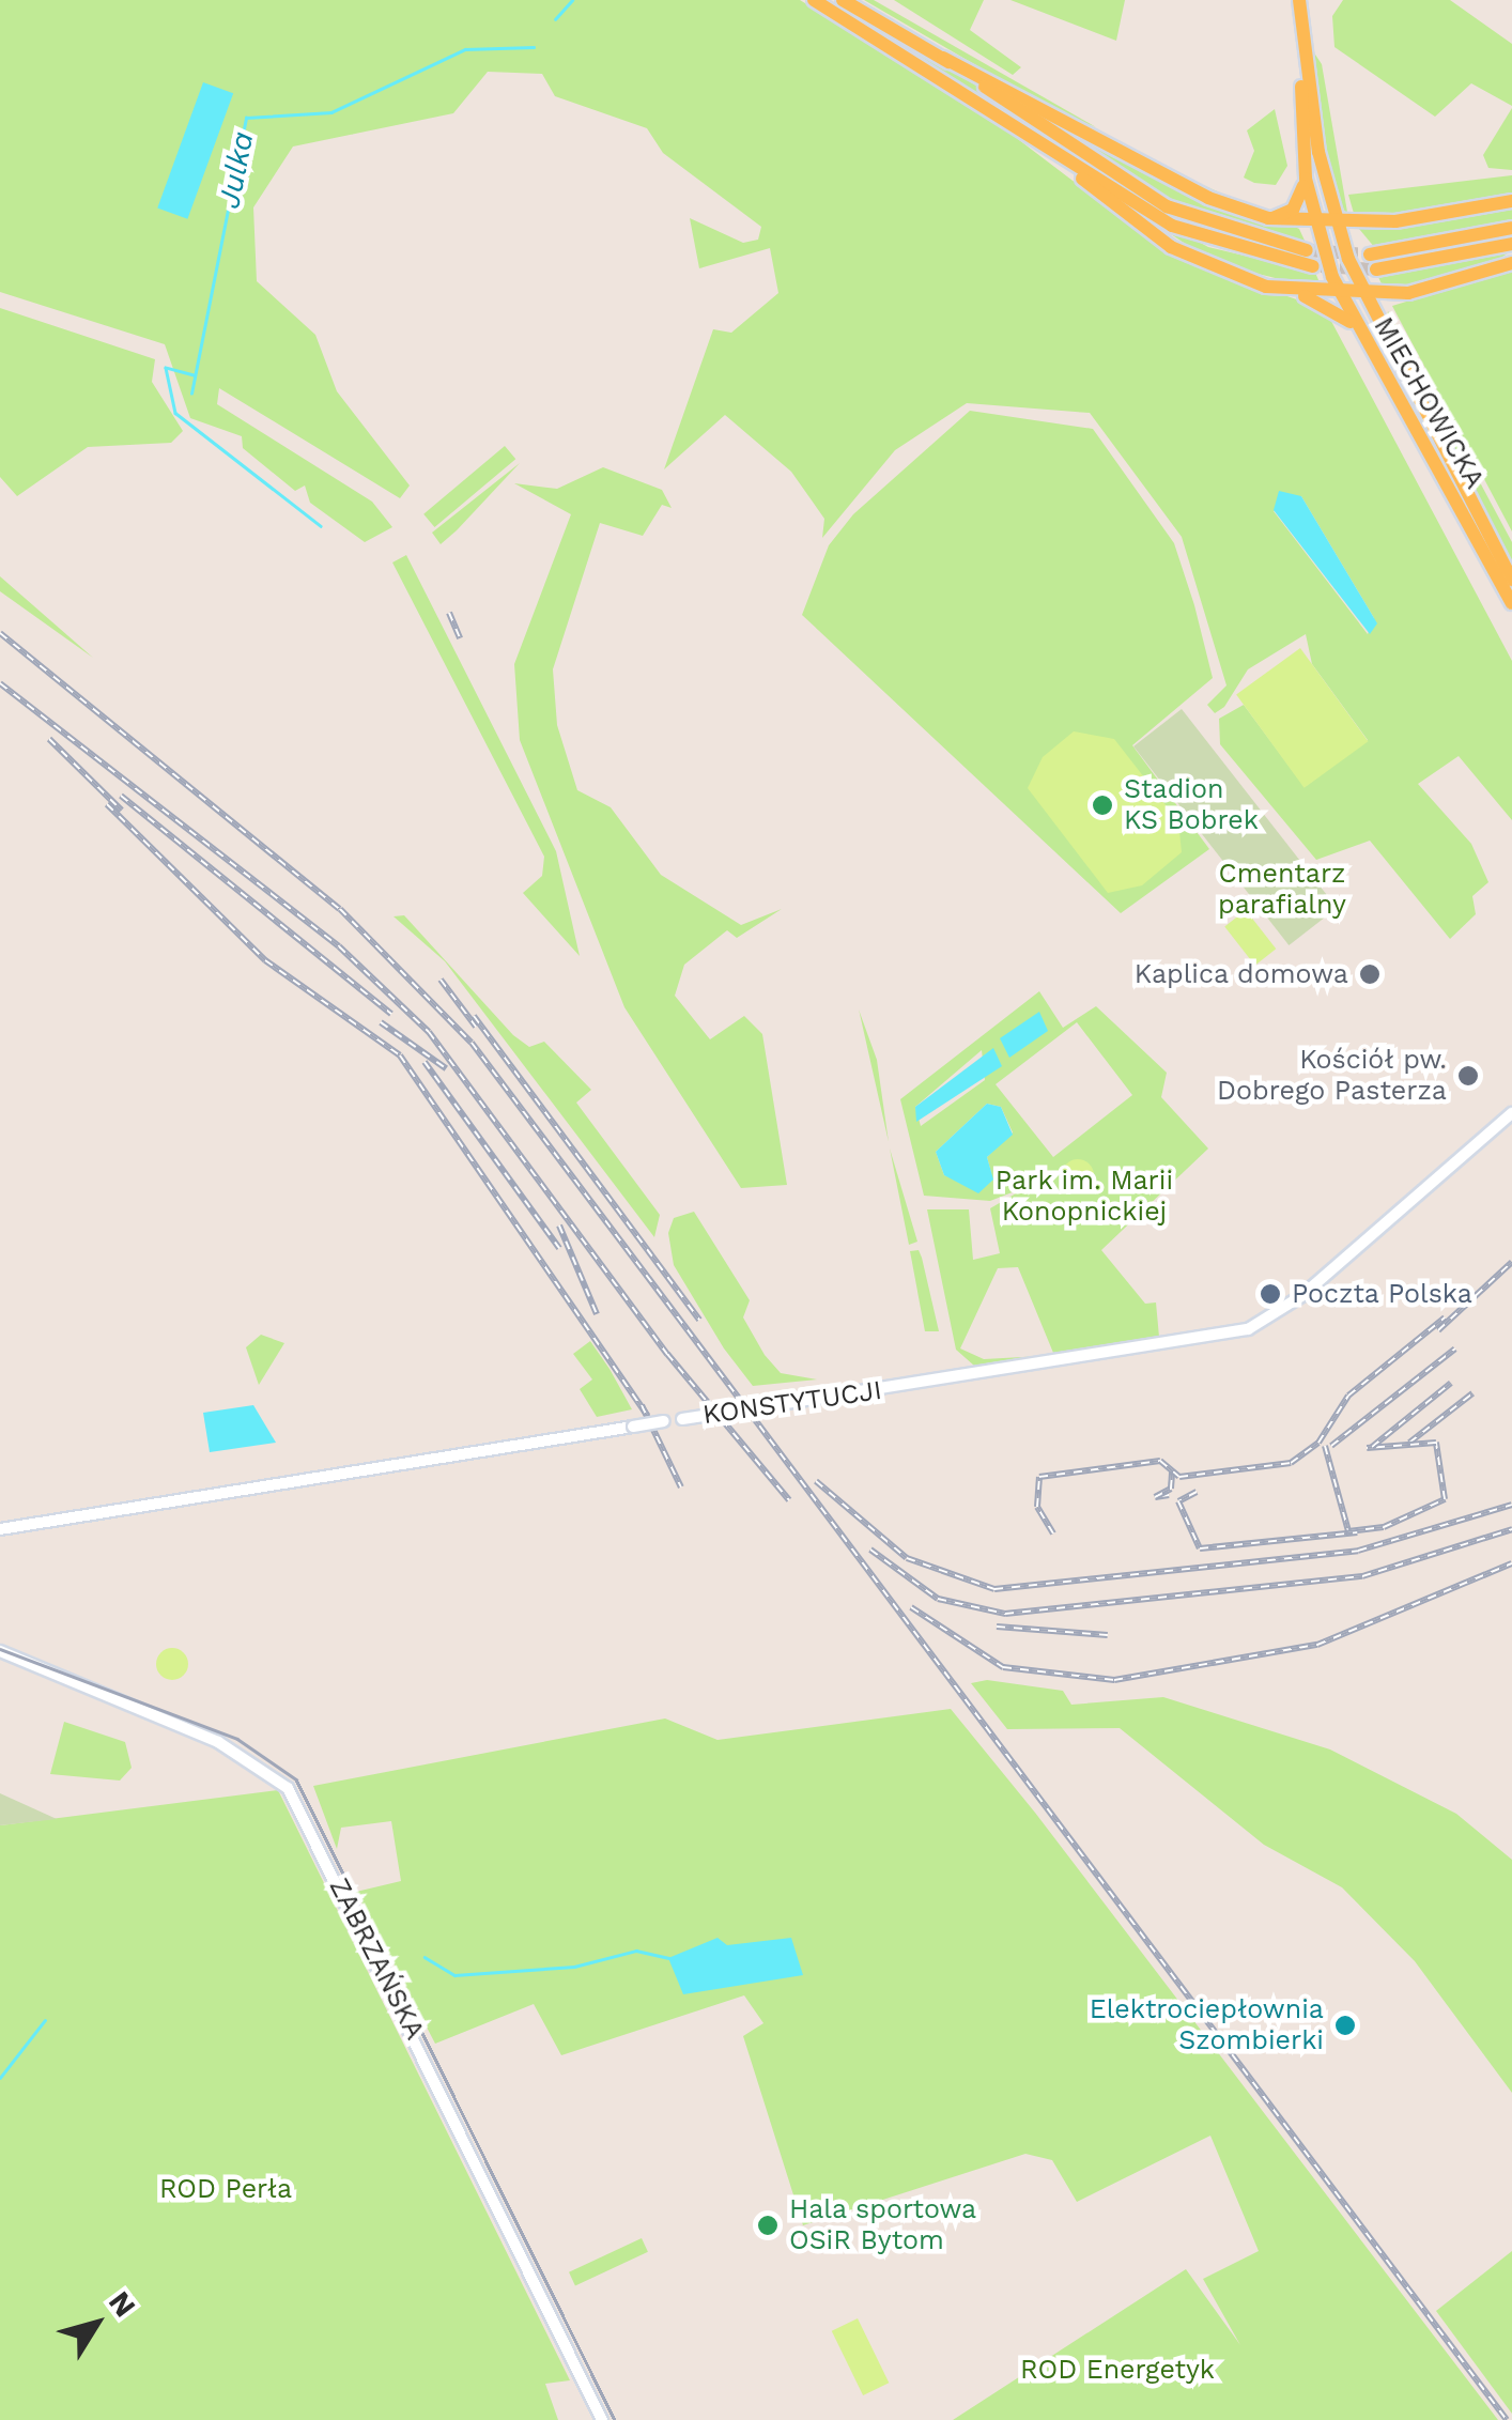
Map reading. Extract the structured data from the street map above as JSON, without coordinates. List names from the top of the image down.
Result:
{
  "streets": {
    "main road": ["MIECHOWICKA"],
    "street": ["KONSTYTUCJI", "ZABRZAŃSKA"]
  },
  "water": ["Julka"],
  "parks": [
    "Cmentarz parafialny",
    "Park im. Marii Konopnickiej",
    "ROD Perła",
    "ROD Energetyk"
  ],
  "places": [
    "Stadion KS Bobrek",
    "Kaplica domowa",
    "Kościół pw. Dobrego Pasterza",
    "Poczta Polska",
    "Elektrociepłownia Szombierki",
    "Hala sportowa OSiR Bytom"
  ],
  "north": "top right"
}
